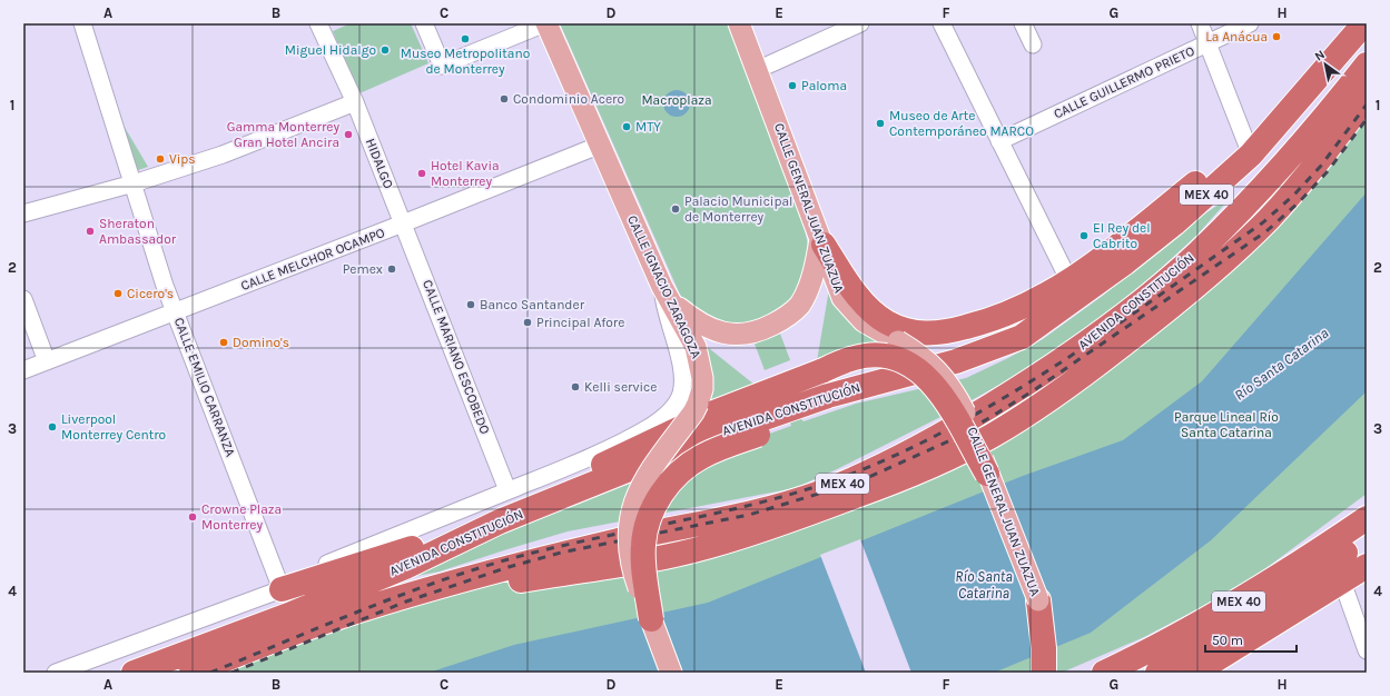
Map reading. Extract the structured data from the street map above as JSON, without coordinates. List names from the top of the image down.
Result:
{
  "streets": {
    "highway": ["MEX 40", "AVENIDA CONSTITUCIÓN"],
    "main road": ["CALLE GENERAL JUAN ZUAZUA", "CALLE IGNACIO ZARAGOZA"],
    "street": [
      "CALLE GUILLERMO PRIETO",
      "HIDALGO",
      "CALLE MELCHOR OCAMPO",
      "CALLE MARIANO ESCOBEDO",
      "CALLE EMILIO CARRANZA"
    ]
  },
  "crossings": [
    ["HIDALGO", "CALLE MELCHOR OCAMPO"],
    ["HIDALGO", "CALLE MARIANO ESCOBEDO"],
    ["CALLE MELCHOR OCAMPO", "CALLE IGNACIO ZARAGOZA"],
    ["CALLE MELCHOR OCAMPO", "CALLE MARIANO ESCOBEDO"],
    ["CALLE MELCHOR OCAMPO", "CALLE EMILIO CARRANZA"]
  ],
  "water": ["Río Santa Catarina"],
  "parks": ["Macroplaza", "Parque Lineal Río Santa Catarina"],
  "places": [
    "La Anácua",
    "Museo Metropolitano de Monterrey",
    "Miguel Hidalgo",
    "Paloma",
    "Condominio Acero",
    "Museo de Arte Contemporáneo MARCO",
    "MTY",
    "Gamma Monterrey Gran Hotel Ancira",
    "Vips",
    "Hotel Kavia Monterrey",
    "Palacio Municipal de Monterrey",
    "Sheraton Ambassador",
    "El Rey del Cabrito",
    "Pemex",
    "Cicero's",
    "Banco Santander",
    "Principal Afore",
    "Domino's",
    "Kelli service",
    "Liverpool Monterrey Centro",
    "Crowne Plaza Monterrey"
  ],
  "scale_bar": "50 m",
  "north": "top left",
  "grid": {
    "columns": [
      "A",
      "B",
      "C",
      "D",
      "E",
      "F",
      "G",
      "H"
    ],
    "rows": [
      "1",
      "2",
      "3",
      "4"
    ]
  }
}
